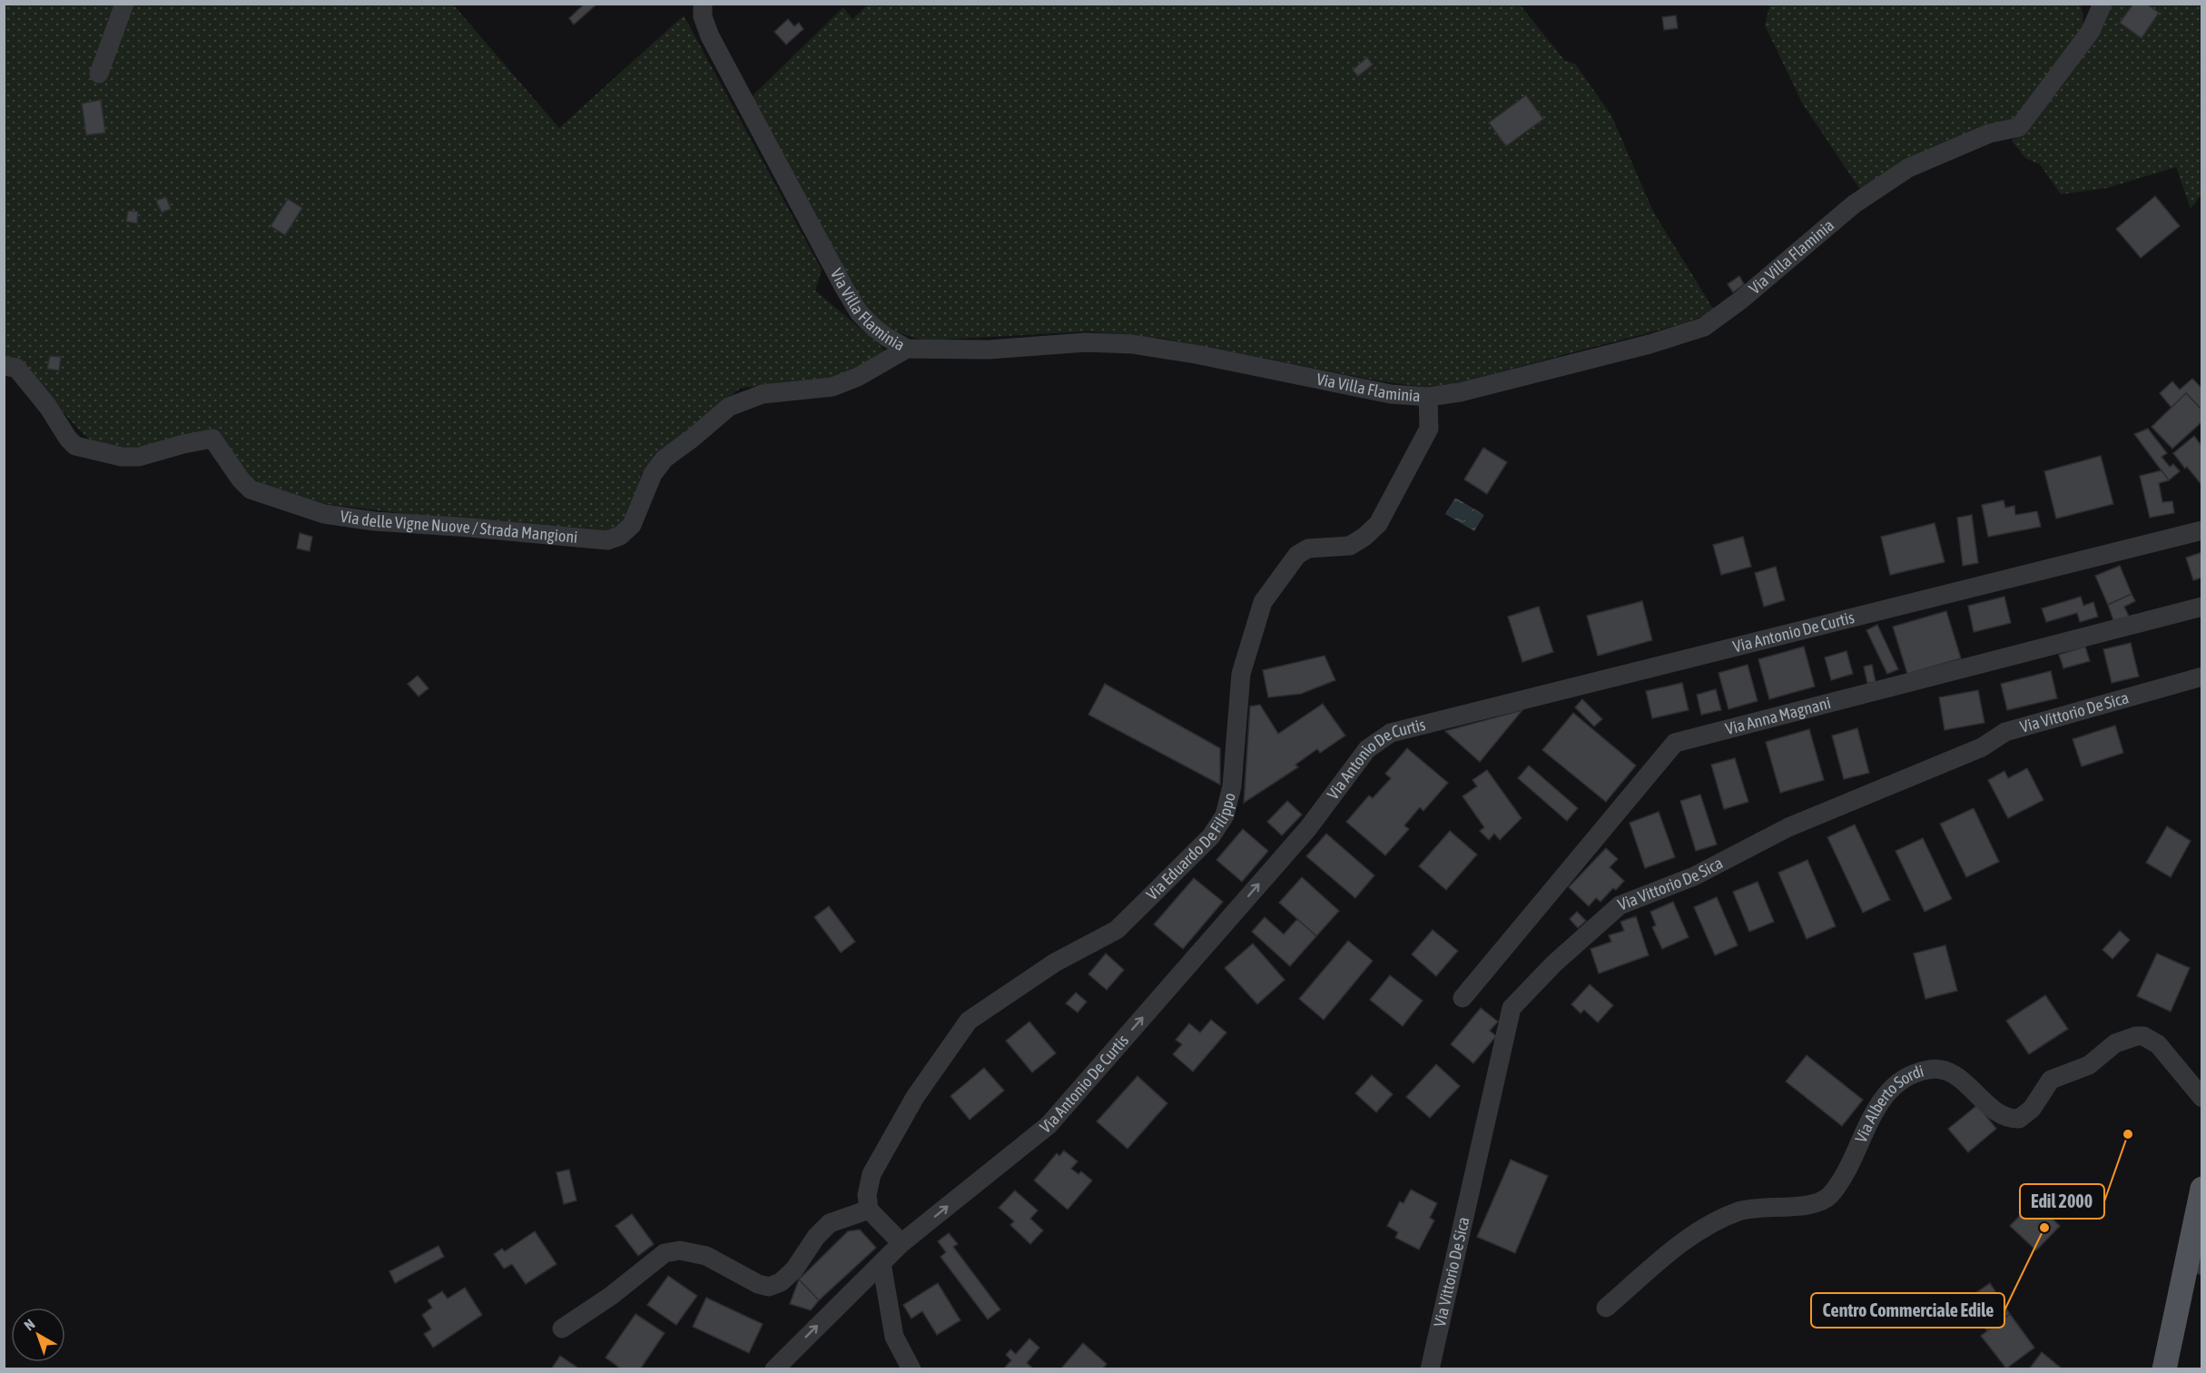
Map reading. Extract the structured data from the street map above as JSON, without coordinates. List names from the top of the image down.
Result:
{
  "streets": {
    "street": [
      "Via Villa Flaminia",
      "Via delle Vigne Nuove / Strada Mangioni",
      "Via Antonio De Curtis",
      "Via Vittorio De Sica",
      "Via Anna Magnani",
      "Via Eduardo De Filippo",
      "Via Alberto Sordi"
    ]
  },
  "crossings": [
    ["Via Villa Flaminia", "Via delle Vigne Nuove / Strada Mangioni"],
    ["Via Villa Flaminia", "Via Eduardo De Filippo"]
  ],
  "one_way": ["Via Antonio De Curtis"],
  "places": ["Edil 2000", "Centro Commerciale Edile"],
  "north": "top left"
}
